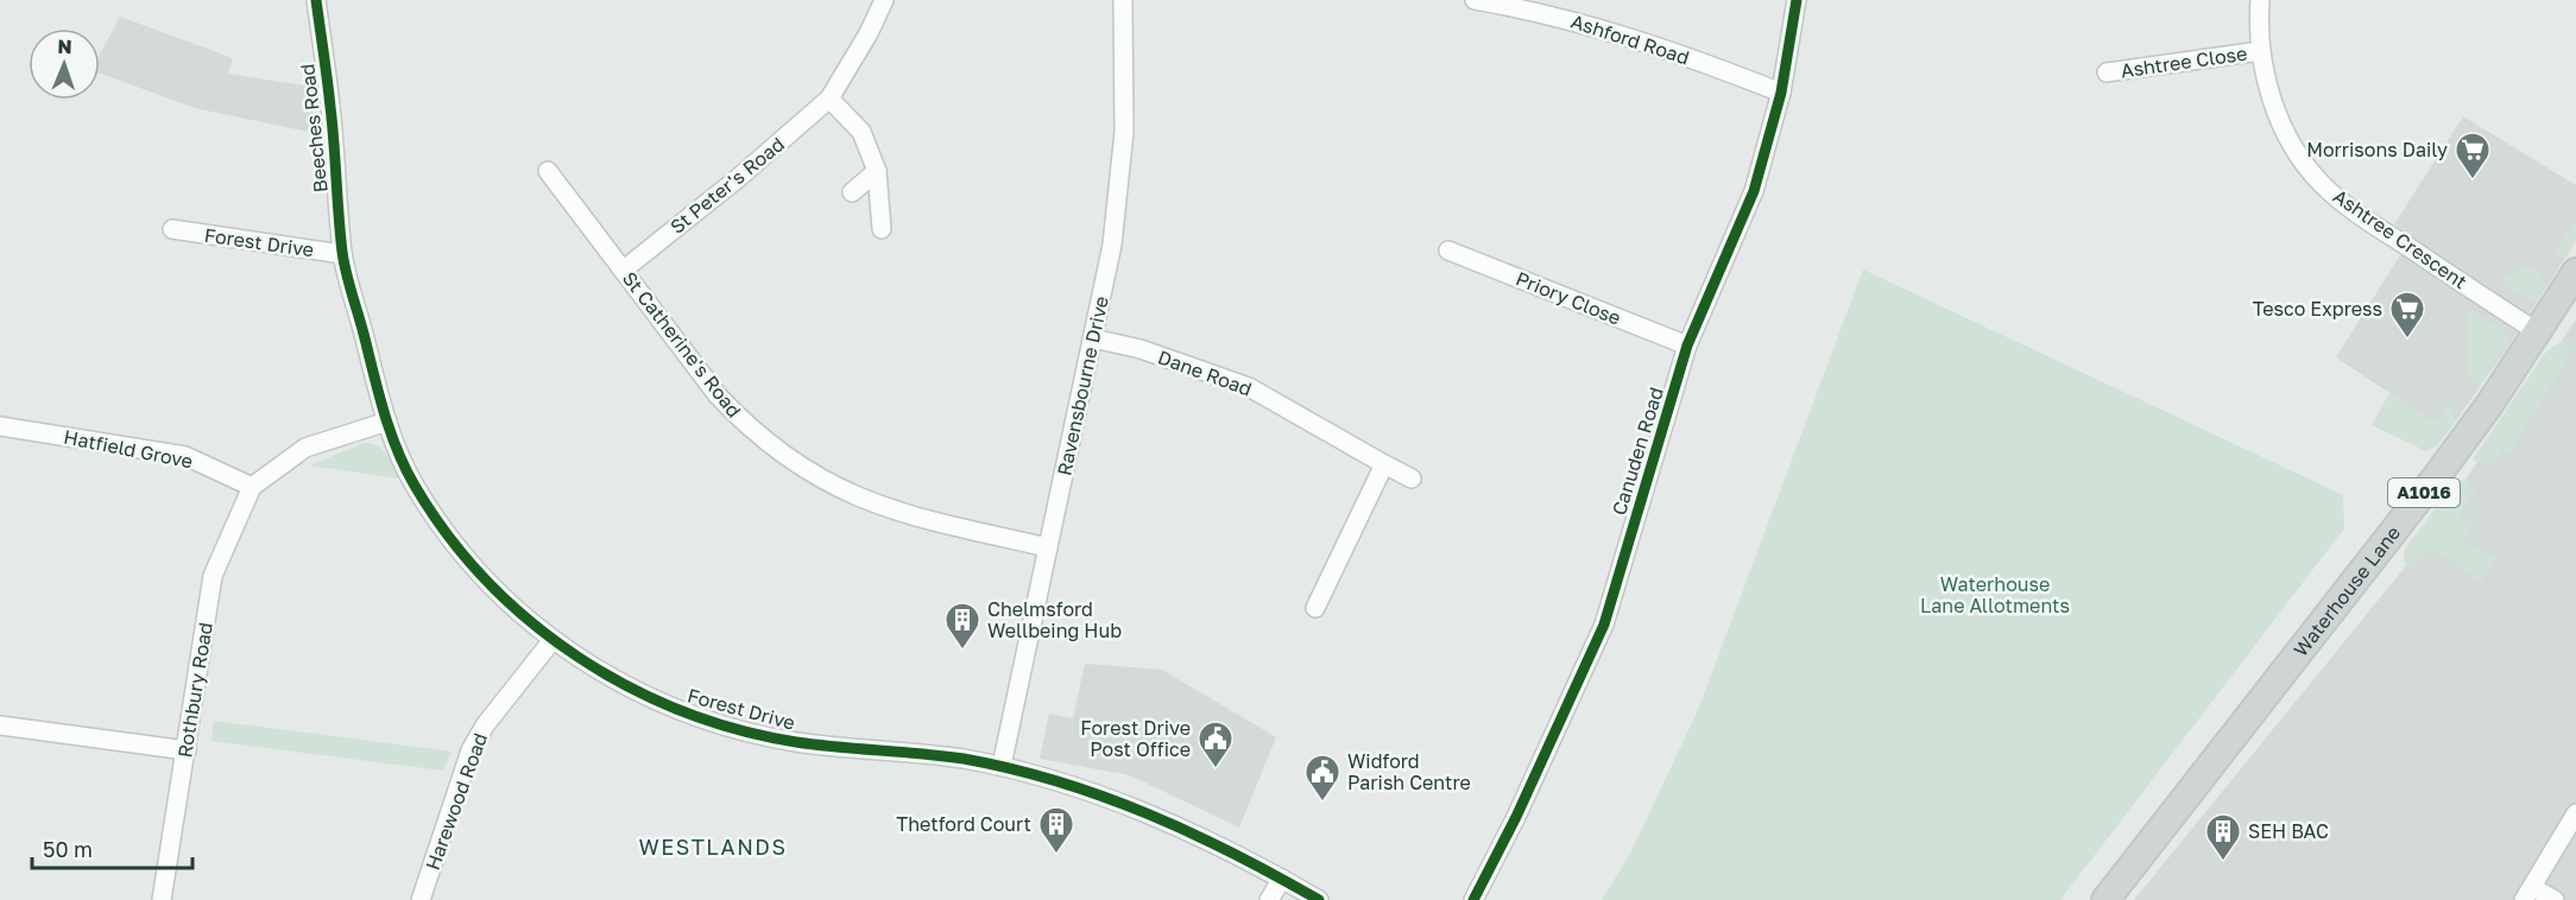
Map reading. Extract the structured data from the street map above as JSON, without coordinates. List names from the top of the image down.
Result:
{
  "streets": {
    "main road": ["A1016", "Waterhouse Lane"],
    "street": [
      "Ashford Road",
      "Ashtree Close",
      "Beeches Road",
      "St Peter's Road",
      "Ashtree Crescent",
      "Forest Drive",
      "Priory Close",
      "St Catherine's Road",
      "Dane Road",
      "Ravensbourne Drive",
      "Hatfield Grove",
      "Canuden Road",
      "Rothbury Road",
      "Harewood Road"
    ]
  },
  "crossings": [
    ["Ashford Road", "Canuden Road"],
    ["Ashtree Close", "Ashtree Crescent"],
    ["Beeches Road", "Forest Drive"],
    ["St Peter's Road", "St Catherine's Road"],
    ["Ashtree Crescent", "Waterhouse Lane"],
    ["Forest Drive", "Ravensbourne Drive"],
    ["Forest Drive", "Harewood Road"],
    ["Priory Close", "Canuden Road"],
    ["St Catherine's Road", "Ravensbourne Drive"],
    ["Dane Road", "Ravensbourne Drive"],
    ["Hatfield Grove", "Rothbury Road"]
  ],
  "districts": ["WESTLANDS"],
  "parks": ["Waterhouse Lane Allotments"],
  "places": {
    "supermarket": ["Morrisons Daily", "Tesco Express"],
    "building": ["Chelmsford Wellbeing Hub", "Thetford Court", "SEH BAC"],
    "public building": ["Forest Drive Post Office", "Widford Parish Centre"]
  },
  "scale_bar": "50 m",
  "north": "top"
}
